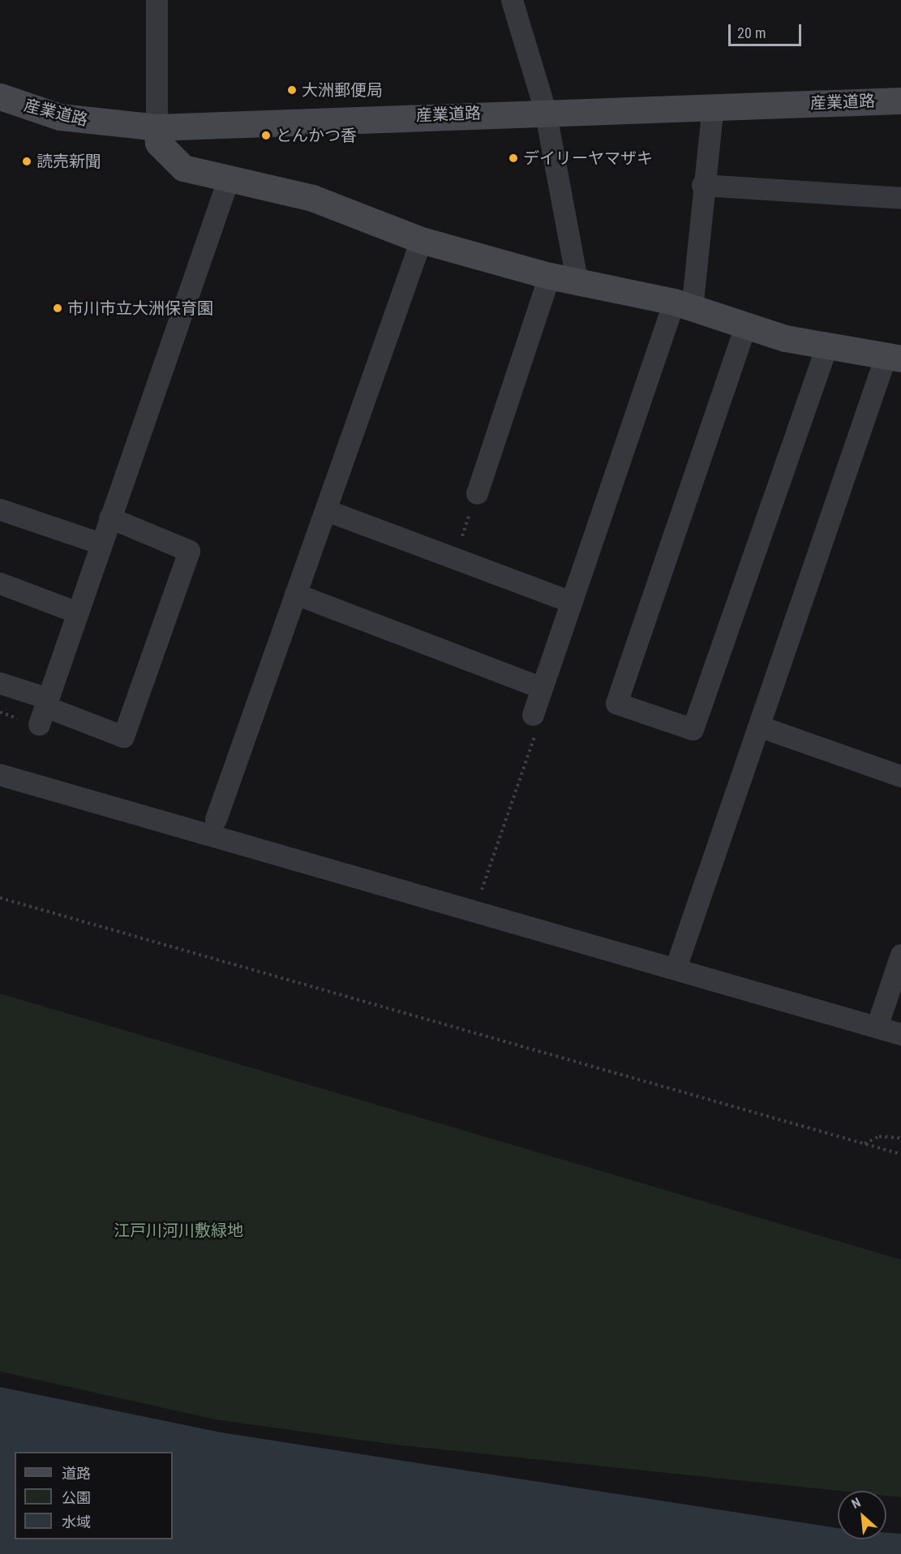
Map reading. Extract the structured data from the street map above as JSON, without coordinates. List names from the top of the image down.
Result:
{
  "streets": {
    "main road": ["産業道路"]
  },
  "parks": ["江戸川河川敷緑地"],
  "places": [
    "大洲郵便局",
    "とんかつ香",
    "デイリーヤマザキ",
    "読売新聞",
    "市川市立大洲保育園"
  ],
  "legend": ["道路", "公園", "水域"],
  "scale_bar": "20 m",
  "north": "top left"
}
